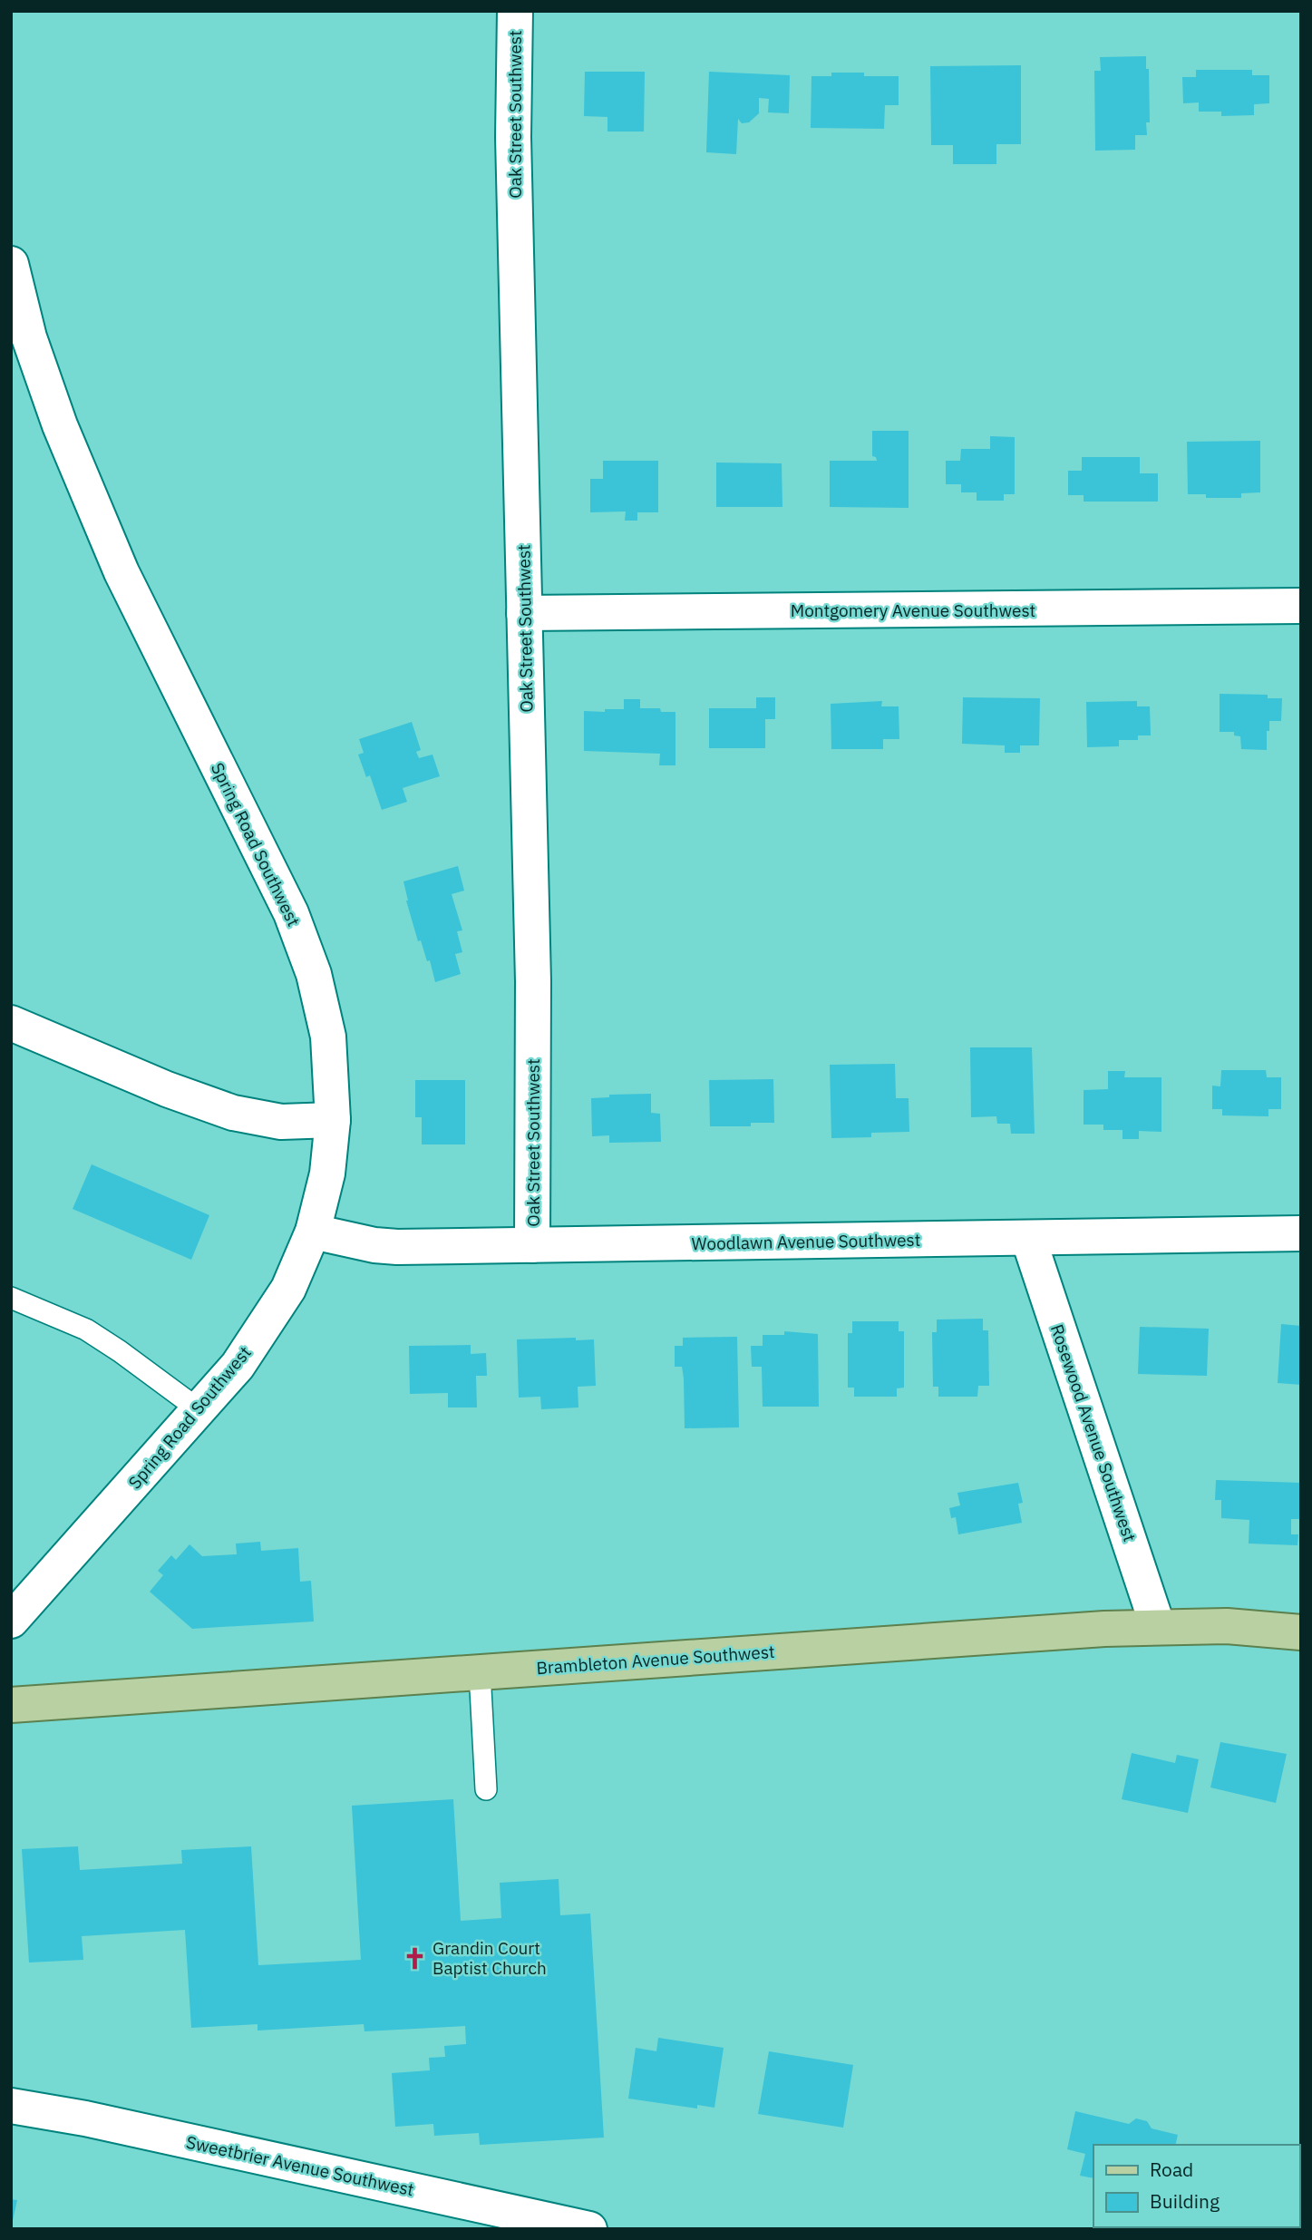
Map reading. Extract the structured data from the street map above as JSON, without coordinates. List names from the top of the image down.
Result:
{
  "streets": {
    "main road": ["Brambleton Avenue Southwest"],
    "street": [
      "Oak Street Southwest",
      "Montgomery Avenue Southwest",
      "Spring Road Southwest",
      "Woodlawn Avenue Southwest",
      "Rosewood Avenue Southwest",
      "Sweetbrier Avenue Southwest"
    ]
  },
  "crossings": [
    ["Oak Street Southwest", "Montgomery Avenue Southwest"],
    ["Oak Street Southwest", "Woodlawn Avenue Southwest"],
    ["Spring Road Southwest", "Woodlawn Avenue Southwest"],
    ["Woodlawn Avenue Southwest", "Rosewood Avenue Southwest"],
    ["Rosewood Avenue Southwest", "Brambleton Avenue Southwest"]
  ],
  "places": {
    "church": ["Grandin Court Baptist Church"]
  },
  "legend": ["Road", "Building"]
}
